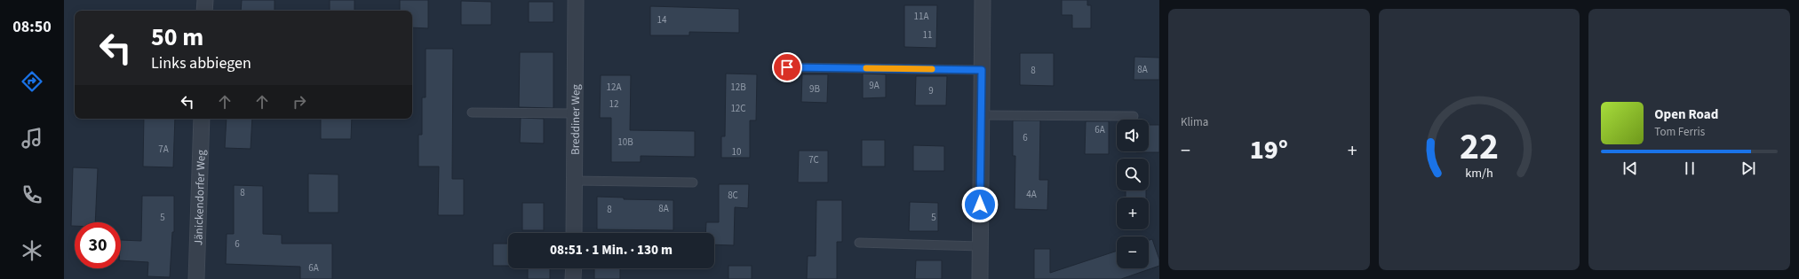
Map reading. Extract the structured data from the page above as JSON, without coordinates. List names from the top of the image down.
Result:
{
  "streets": {
    "street": ["Breddiner Weg", "Jänickendorfer Weg"]
  },
  "house_numbers": [
    "11A",
    "14",
    "11",
    "8A",
    "8",
    "9A",
    "12A",
    "12B",
    "9B",
    "9",
    "12",
    "12C",
    "6A",
    "6",
    "10B",
    "7A",
    "10",
    "7C",
    "8",
    "4A",
    "8C",
    "8A",
    "8",
    "5",
    "5",
    "6",
    "6A"
  ],
  "page": {
    "tabs": "08:50",
    "tile": "Klima",
    "turn": ["50 m", "Links abbiegen"],
    "song": ["Open Road", "Tom Ferris"],
    "map_buttons": ["+", "−"],
    "heat": ["−", "19°", "+"],
    "limit": "30",
    "trip": "08:51 · 1 Min. · 130 m",
    "gauge": ["22", "km/h"]
  }
}
